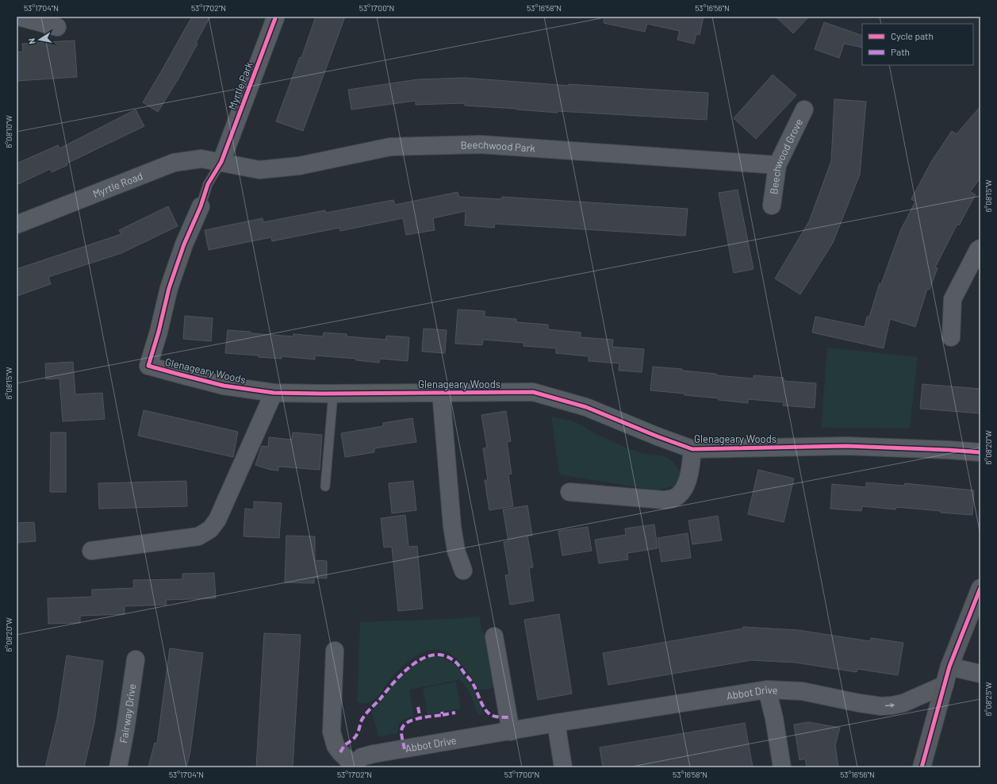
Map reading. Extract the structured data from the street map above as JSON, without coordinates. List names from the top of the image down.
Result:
{
  "streets": {
    "street": [
      "Myrtle Park",
      "Beechwood Park",
      "Beechwood Grove",
      "Myrtle Road",
      "Glenageary Woods",
      "Abbot Drive",
      "Fairway Drive"
    ]
  },
  "crossings": [
    ["Myrtle Park", "Beechwood Park"],
    ["Myrtle Park", "Myrtle Road"],
    ["Myrtle Park", "Glenageary Woods"],
    ["Beechwood Park", "Beechwood Grove"],
    ["Beechwood Park", "Myrtle Road"],
    ["Beechwood Park", "Glenageary Woods"],
    ["Myrtle Road", "Glenageary Woods"]
  ],
  "legend": ["Cycle path", "Path"],
  "north": "left",
  "coordinates": [
    "53°17'04\"N",
    "53°17'02\"N",
    "53°17'00\"N",
    "53°16'58\"N",
    "53°16'56\"N",
    "6°08'10\"W",
    "6°08'15\"W",
    "6°08'20\"W",
    "6°08'25\"W"
  ]
}
